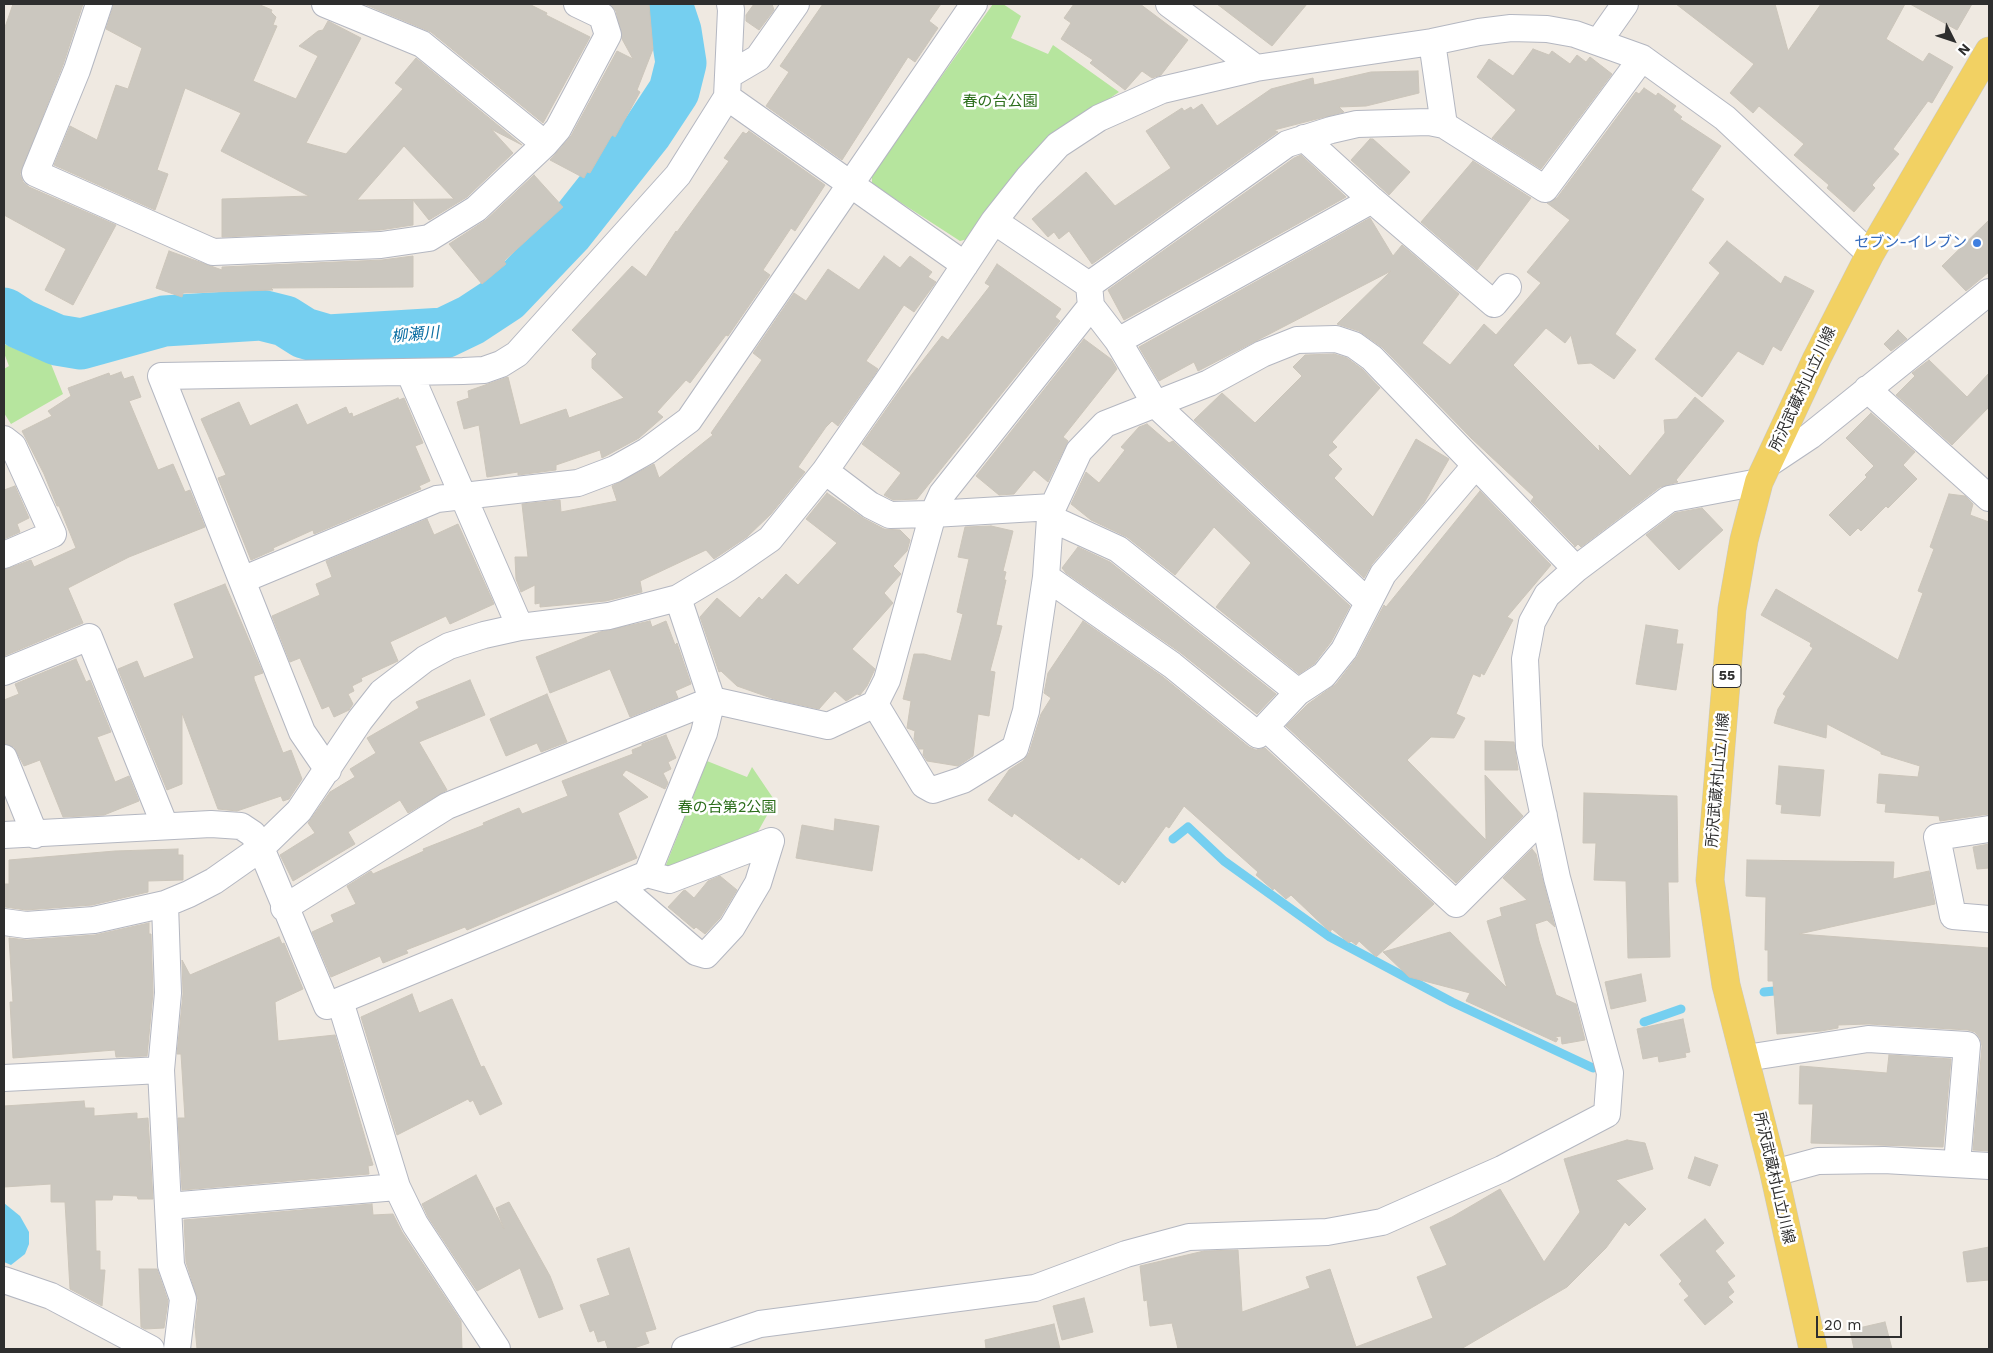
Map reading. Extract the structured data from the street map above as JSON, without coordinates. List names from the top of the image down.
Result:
{
  "streets": {
    "main road": ["所沢武蔵村山立川線", "55"]
  },
  "water": ["柳瀬川"],
  "parks": ["春の台公園", "春の台第2公園"],
  "places": ["セブン-イレブン"],
  "scale_bar": "20 m",
  "north": "bottom right"
}
